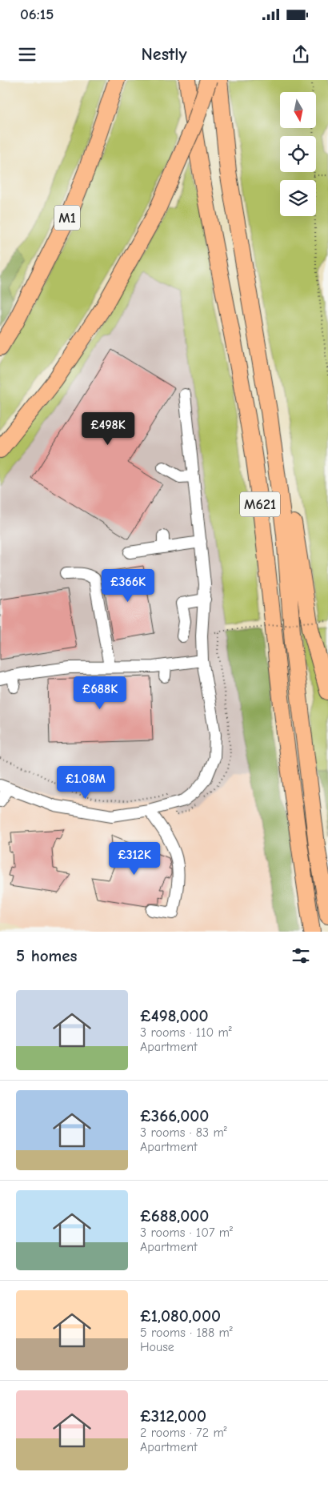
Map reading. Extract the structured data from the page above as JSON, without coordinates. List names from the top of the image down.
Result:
{
  "streets": {
    "highway": ["M1", "M621"]
  },
  "north": "bottom",
  "page": {
    "status": "06:15",
    "header": "Nestly",
    "price": [
      "£498K",
      "£366K",
      "£688K",
      "£1.08M",
      "£312K"
    ],
    "heading": "5 homes",
    "list": [
      {
        "name": "£498,000",
        "note": "3 rooms · 110 m² · Apartment"
      },
      {
        "name": "£366,000",
        "note": "3 rooms · 83 m² · Apartment"
      },
      {
        "name": "£688,000",
        "note": "3 rooms · 107 m² · Apartment"
      },
      {
        "name": "£1,080,000",
        "note": "5 rooms · 188 m² · House"
      },
      {
        "name": "£312,000",
        "note": "2 rooms · 72 m² · Apartment"
      }
    ]
  }
}
